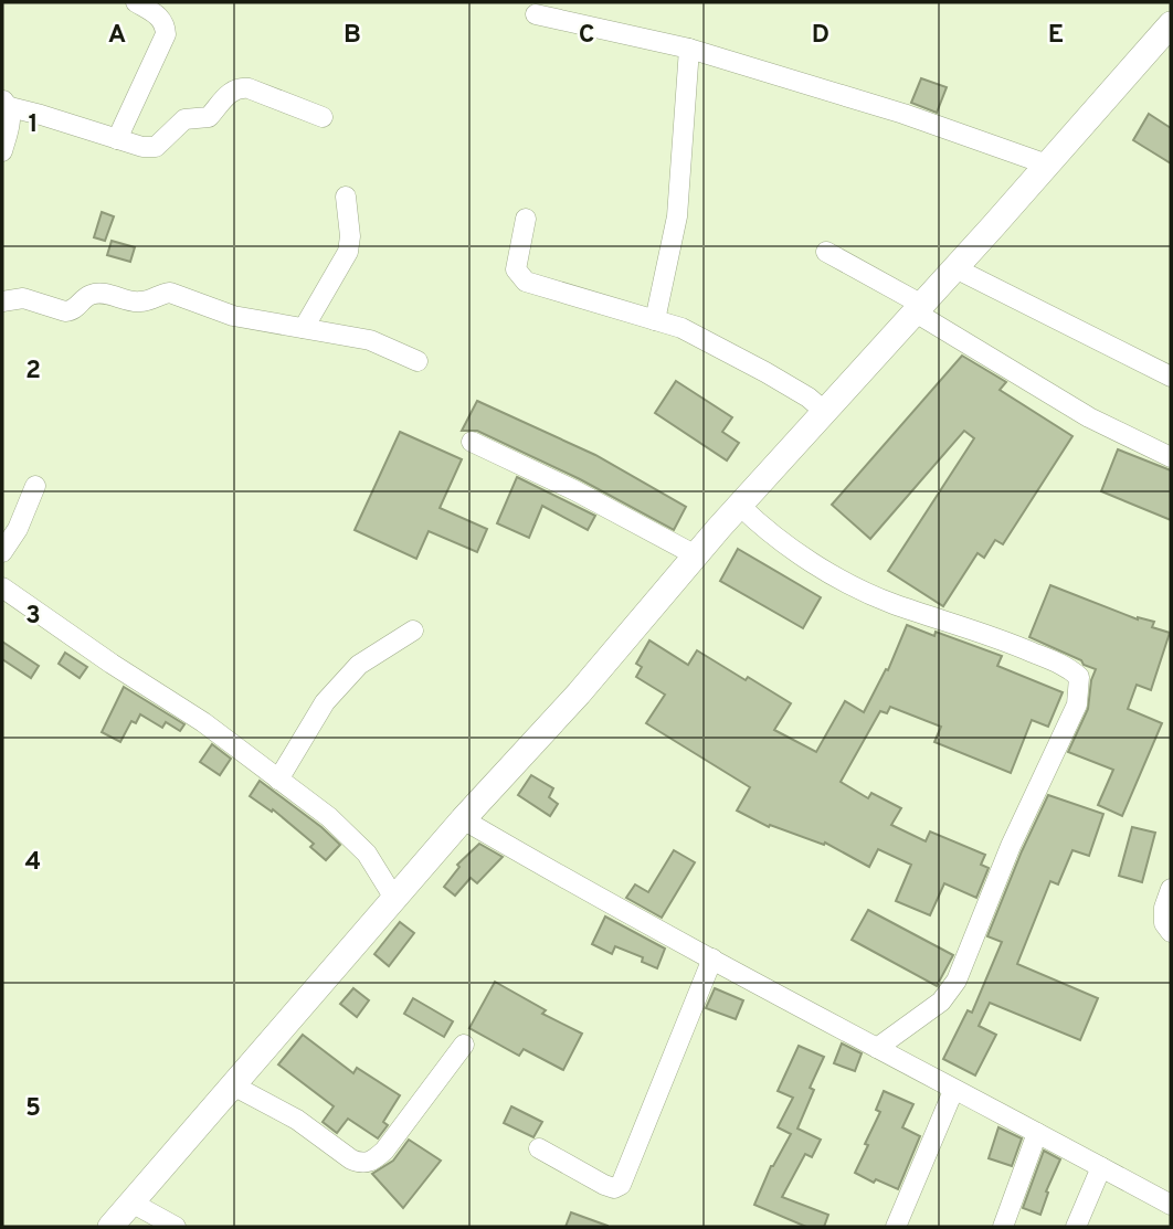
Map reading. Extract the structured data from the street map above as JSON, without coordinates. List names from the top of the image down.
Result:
{
  "grid": {
    "columns": [
      "A",
      "B",
      "C",
      "D",
      "E"
    ],
    "rows": [
      "1",
      "2",
      "3",
      "4",
      "5"
    ]
  }
}
